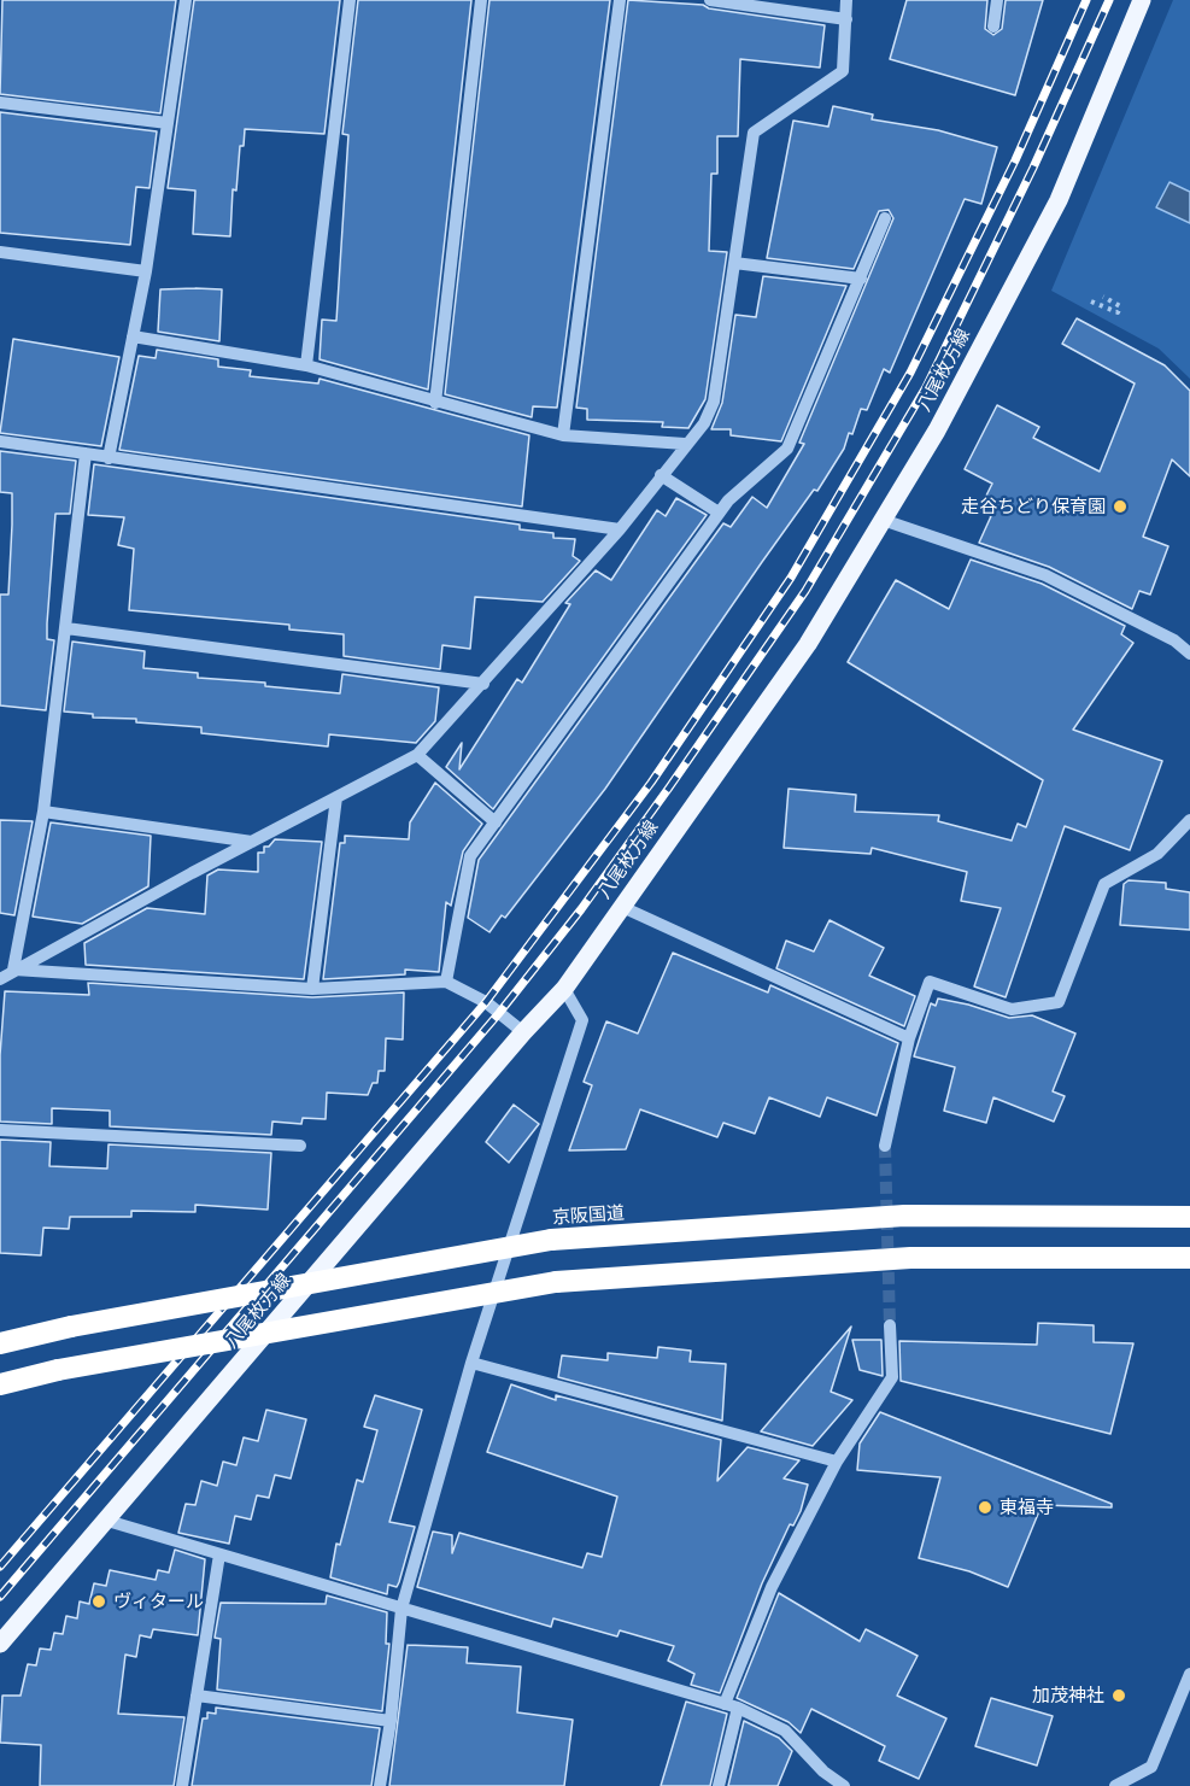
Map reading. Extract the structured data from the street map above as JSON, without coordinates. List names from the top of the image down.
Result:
{
  "streets": {
    "highway": ["京阪国道"],
    "main road": ["八尾枚方線"]
  },
  "places": [
    "走谷ちどり保育園",
    "東福寺",
    "ヴィタール",
    "加茂神社"
  ]
}
